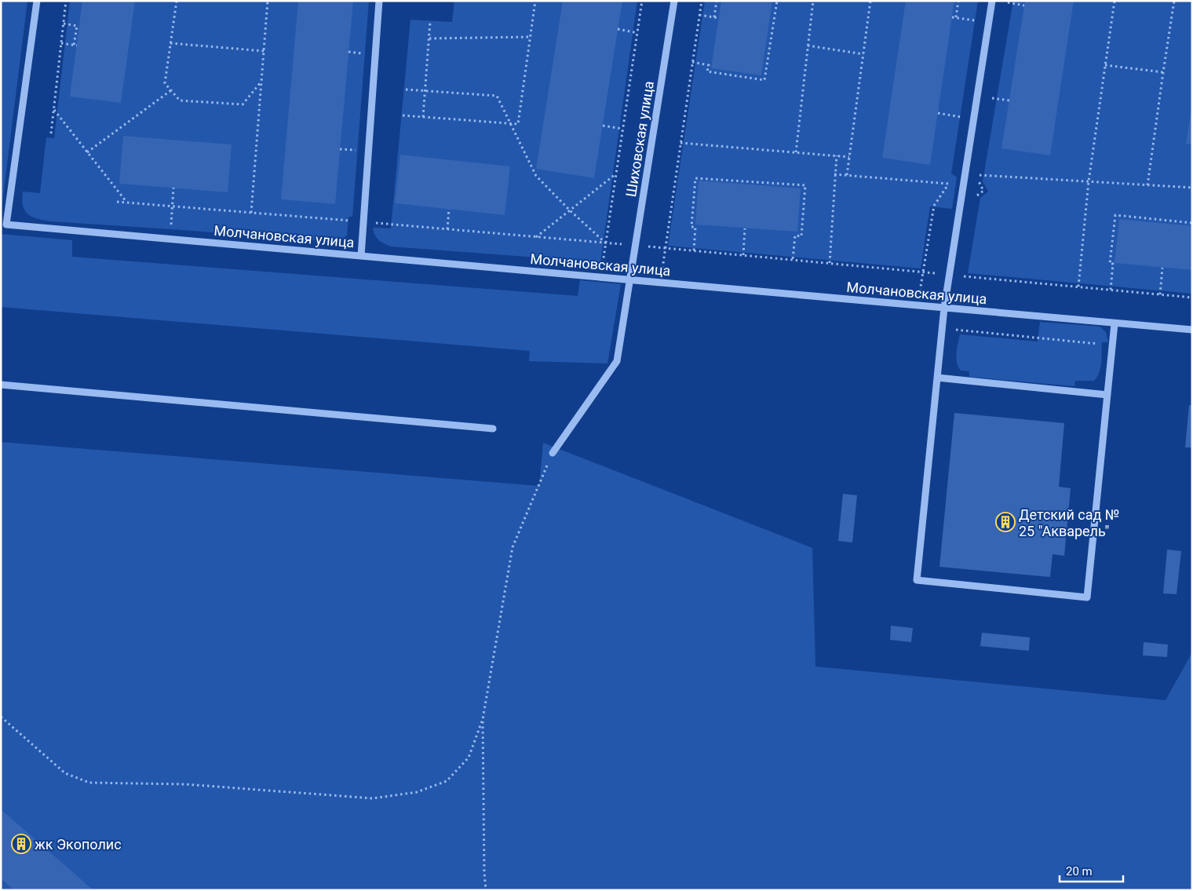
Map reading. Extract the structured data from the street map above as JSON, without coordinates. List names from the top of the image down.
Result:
{
  "streets": {
    "street": ["Шиховская улица", "Молчановская улица"]
  },
  "crossings": [
    ["Шиховская улица", "Молчановская улица"]
  ],
  "places": {
    "building": ["Детский сад № 25 \"Акварель\"", "жк Экополис"]
  },
  "scale_bar": "20 m"
}
